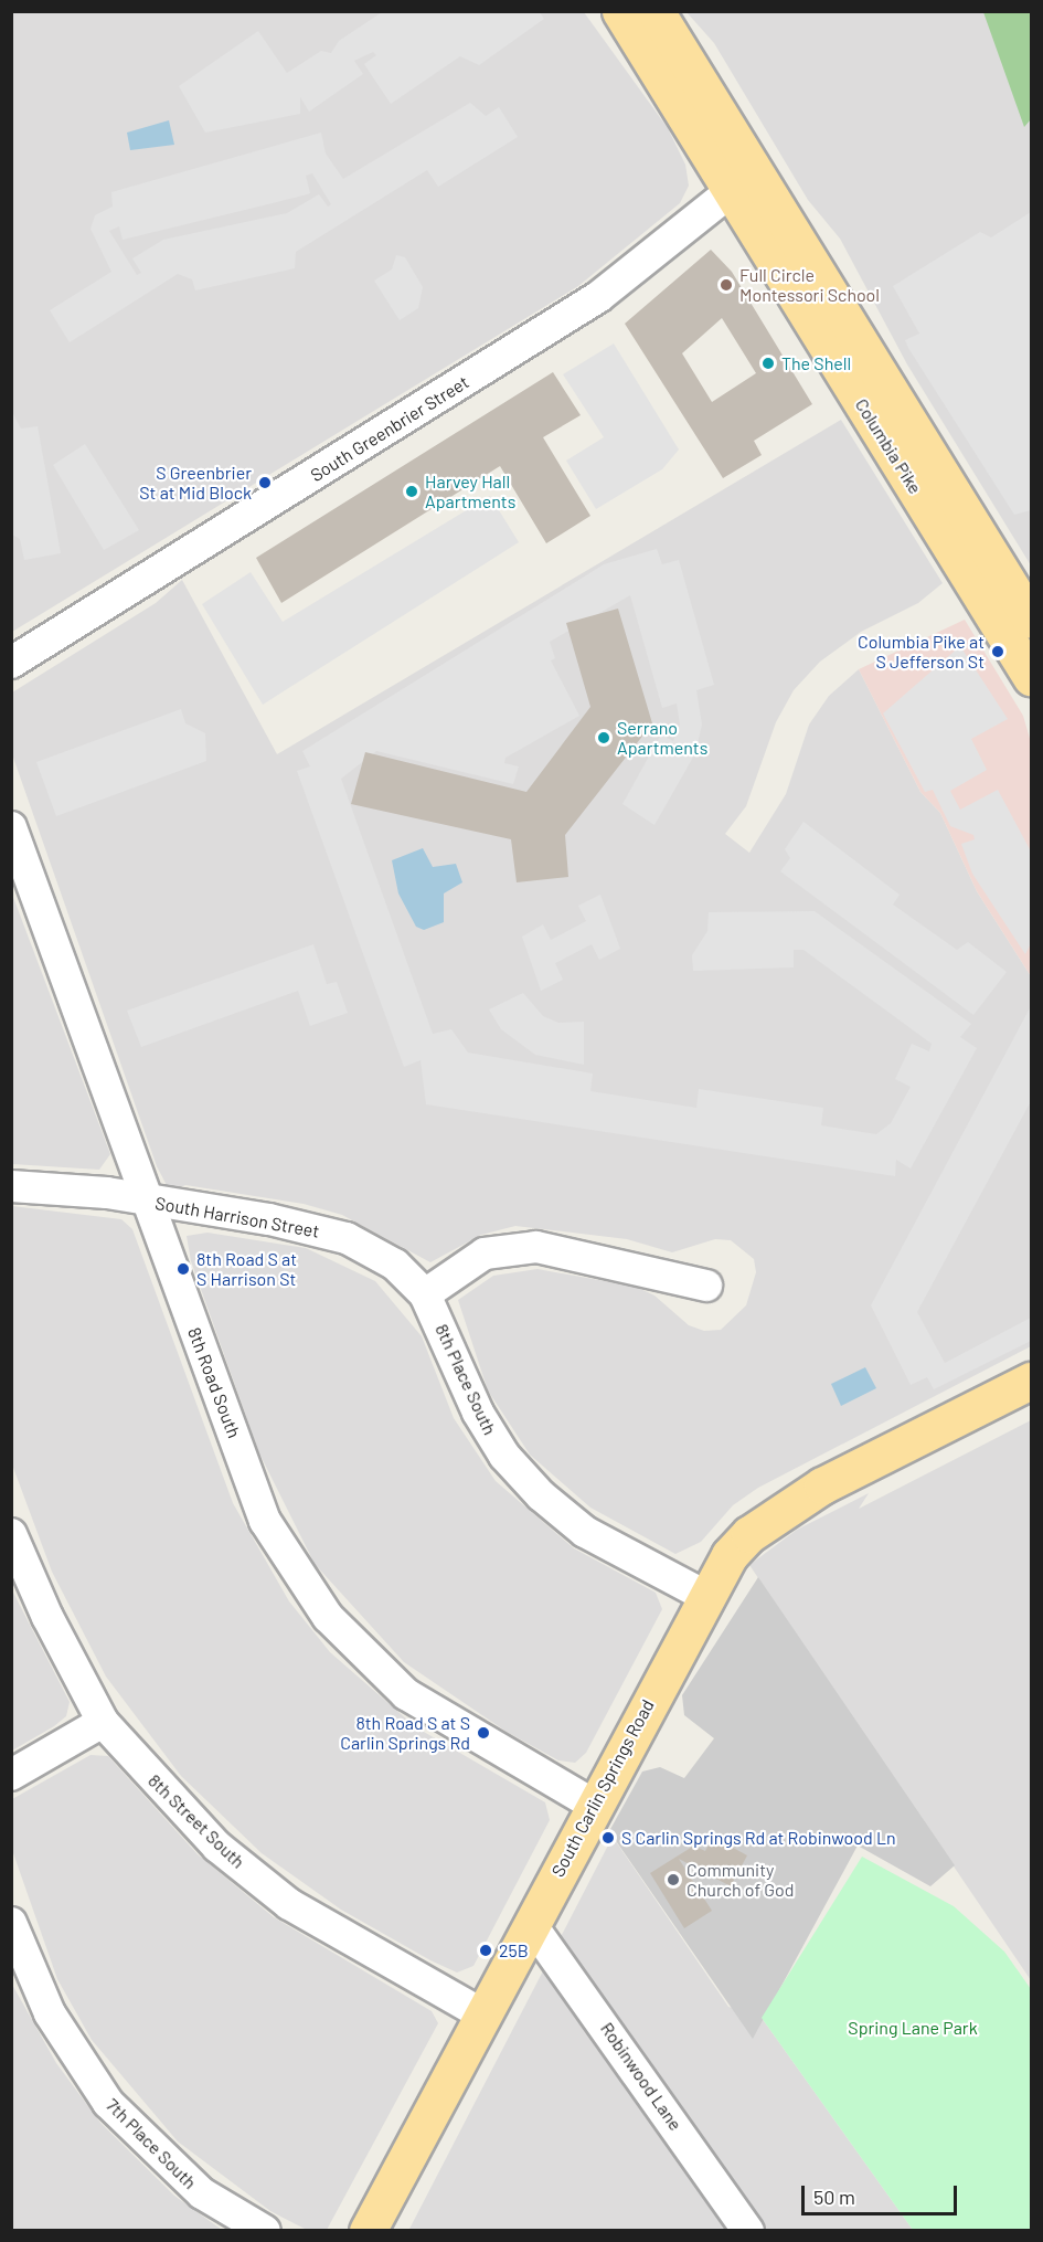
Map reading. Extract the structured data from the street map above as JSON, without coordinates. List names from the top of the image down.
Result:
{
  "streets": {
    "main road": ["Columbia Pike", "South Carlin Springs Road"],
    "street": [
      "South Greenbrier Street",
      "South Harrison Street",
      "8th Place South",
      "8th Road South",
      "8th Street South",
      "Robinwood Lane",
      "7th Place South"
    ]
  },
  "crossings": [
    ["South Greenbrier Street", "Columbia Pike"],
    ["South Harrison Street", "8th Place South"],
    ["South Harrison Street", "8th Road South"],
    ["8th Place South", "South Carlin Springs Road"],
    ["8th Road South", "South Carlin Springs Road"],
    ["South Carlin Springs Road", "8th Street South"],
    ["South Carlin Springs Road", "Robinwood Lane"]
  ],
  "parks": ["Spring Lane Park"],
  "places": [
    "Full Circle Montessori School",
    "The Shell",
    "S Greenbrier St at Mid Block",
    "Harvey Hall Apartments",
    "Columbia Pike at S Jefferson St",
    "Serrano Apartments",
    "8th Road S at S Harrison St",
    "8th Road S at S Carlin Springs Rd",
    "S Carlin Springs Rd at Robinwood Ln",
    "Community Church of God",
    "25B"
  ],
  "scale_bar": "50 m"
}
